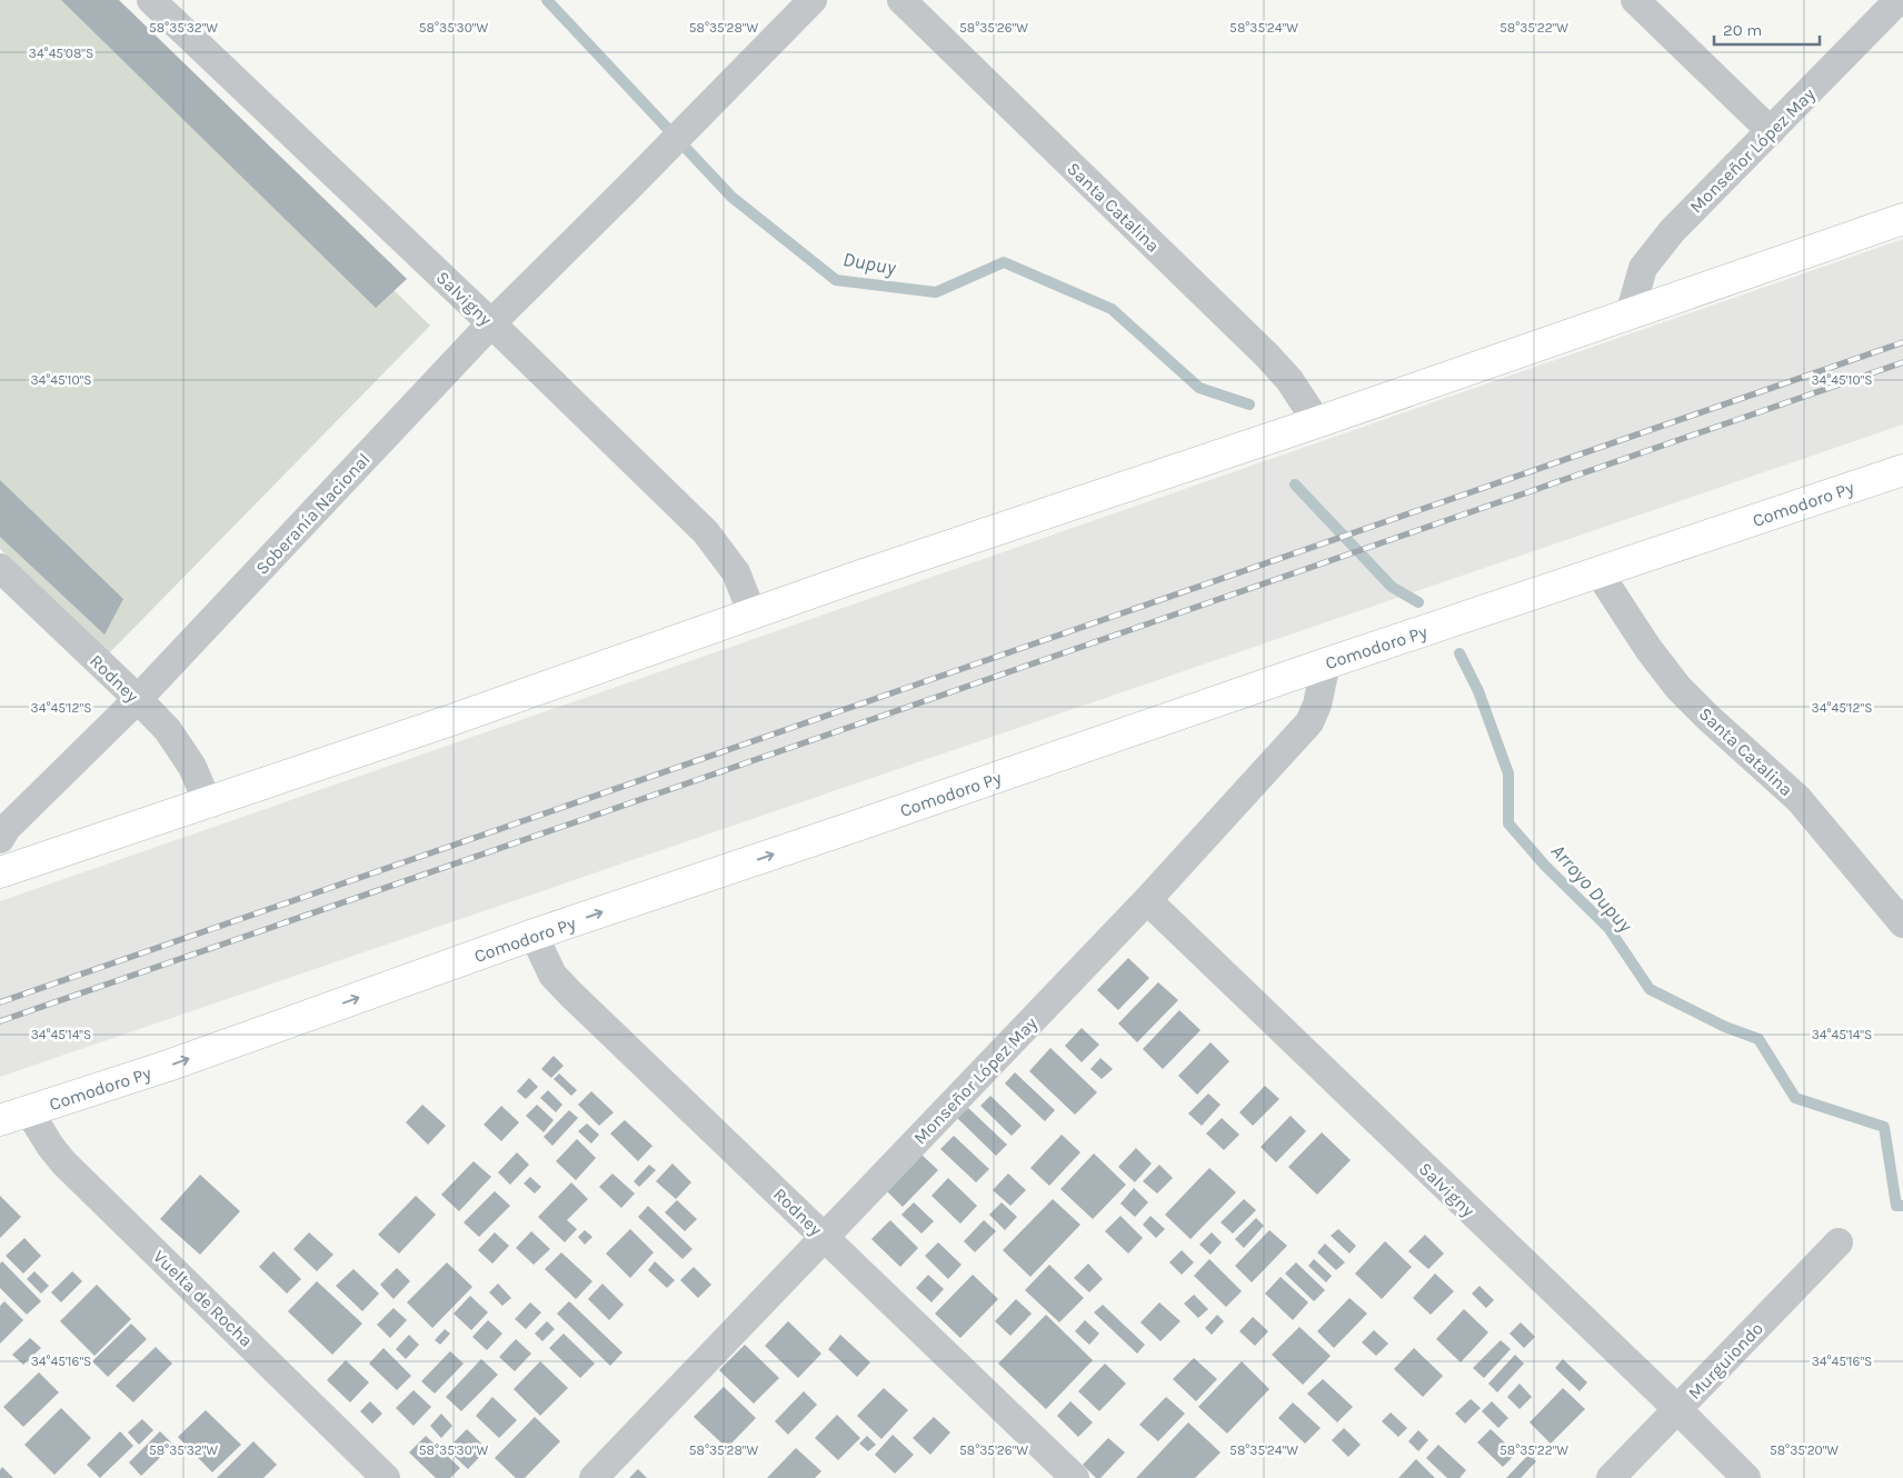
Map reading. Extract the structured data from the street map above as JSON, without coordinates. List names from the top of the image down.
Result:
{
  "streets": {
    "main road": ["Comodoro Py"],
    "street": [
      "Monseñor López May",
      "Santa Catalina",
      "Salvigny",
      "Soberanía Nacional",
      "Rodney",
      "Vuelta de Rocha",
      "Murguiondo"
    ]
  },
  "crossings": [
    ["Monseñor López May", "Salvigny"],
    ["Monseñor López May", "Comodoro Py"],
    ["Monseñor López May", "Rodney"],
    ["Santa Catalina", "Comodoro Py"],
    ["Salvigny", "Soberanía Nacional"],
    ["Salvigny", "Murguiondo"],
    ["Comodoro Py", "Rodney"],
    ["Comodoro Py", "Vuelta de Rocha"],
    ["Soberanía Nacional", "Rodney"]
  ],
  "water": ["Dupuy", "Arroyo Dupuy"],
  "scale_bar": "20 m",
  "coordinates": [
    "58°35'32\"W",
    "58°35'30\"W",
    "58°35'28\"W",
    "58°35'26\"W",
    "58°35'24\"W",
    "58°35'22\"W",
    "34°45'08\"S",
    "34°45'10\"S",
    "34°45'12\"S",
    "34°45'14\"S",
    "34°45'16\"S",
    "58°35'20\"W"
  ]
}
